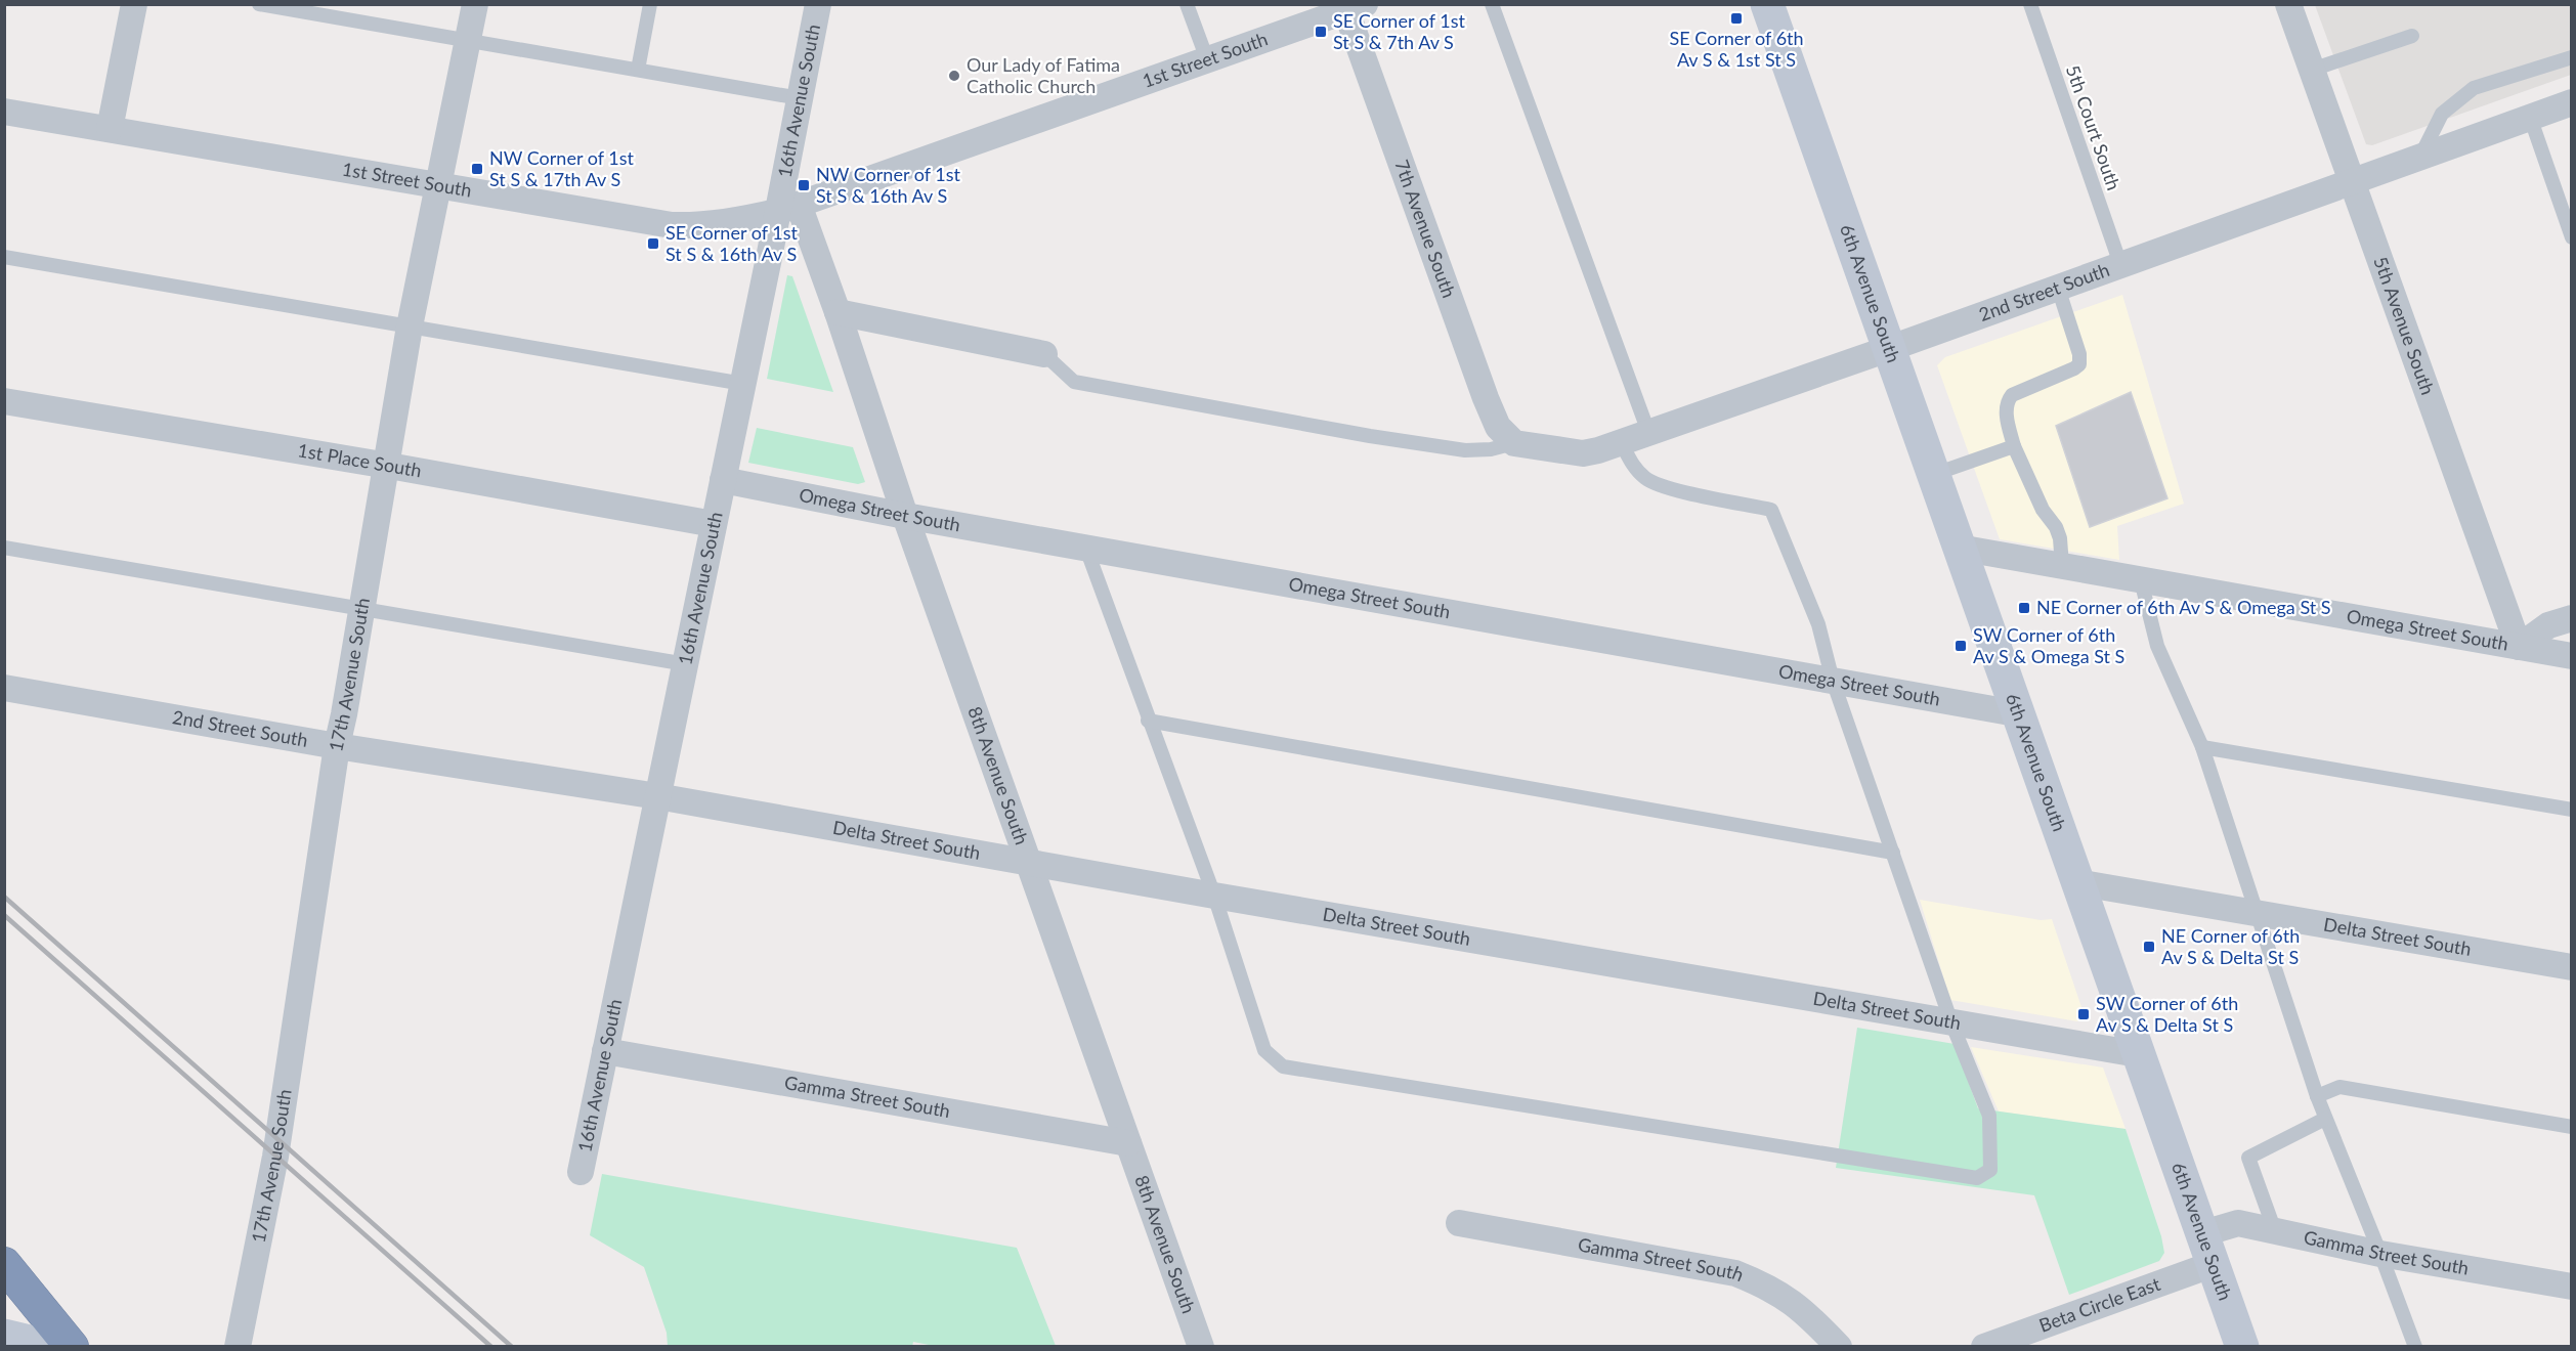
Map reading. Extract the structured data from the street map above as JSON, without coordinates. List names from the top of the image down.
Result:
{
  "streets": {
    "main road": ["6th Avenue South"],
    "street": [
      "1st Street South",
      "16th Avenue South",
      "7th Avenue South",
      "2nd Street South",
      "5th Avenue South",
      "1st Place South",
      "Omega Street South",
      "17th Avenue South",
      "8th Avenue South",
      "Delta Street South",
      "Gamma Street South",
      "Beta Circle East"
    ],
    "lane": ["5th Court South"]
  },
  "crossings": [
    ["1st Street South", "16th Avenue South"],
    ["1st Street South", "7th Avenue South"],
    ["1st Street South", "17th Avenue South"],
    ["1st Street South", "8th Avenue South"],
    ["16th Avenue South", "2nd Street South"],
    ["16th Avenue South", "1st Place South"],
    ["16th Avenue South", "Omega Street South"],
    ["16th Avenue South", "8th Avenue South"],
    ["16th Avenue South", "Delta Street South"],
    ["16th Avenue South", "Gamma Street South"],
    ["5th Court South", "2nd Street South"],
    ["7th Avenue South", "2nd Street South"],
    ["2nd Street South", "6th Avenue South"],
    ["2nd Street South", "5th Avenue South"],
    ["2nd Street South", "17th Avenue South"],
    ["2nd Street South", "Delta Street South"],
    ["6th Avenue South", "Omega Street South"],
    ["6th Avenue South", "Delta Street South"],
    ["6th Avenue South", "Gamma Street South"],
    ["6th Avenue South", "Beta Circle East"],
    ["5th Avenue South", "Omega Street South"],
    ["1st Place South", "17th Avenue South"],
    ["Omega Street South", "8th Avenue South"],
    ["8th Avenue South", "Delta Street South"],
    ["8th Avenue South", "Gamma Street South"]
  ],
  "places": {
    "transit": [
      "SE Corner of 6th Av S & 1st St S",
      "SE Corner of 1st St S & 7th Av S",
      "NW Corner of 1st St S & 17th Av S",
      "NW Corner of 1st St S & 16th Av S",
      "SE Corner of 1st St S & 16th Av S",
      "NE Corner of 6th Av S & Omega St S",
      "SW Corner of 6th Av S & Omega St S",
      "NE Corner of 6th Av S & Delta St S",
      "SW Corner of 6th Av S & Delta St S"
    ],
    "other": ["Our Lady of Fatima Catholic Church"]
  }
}
